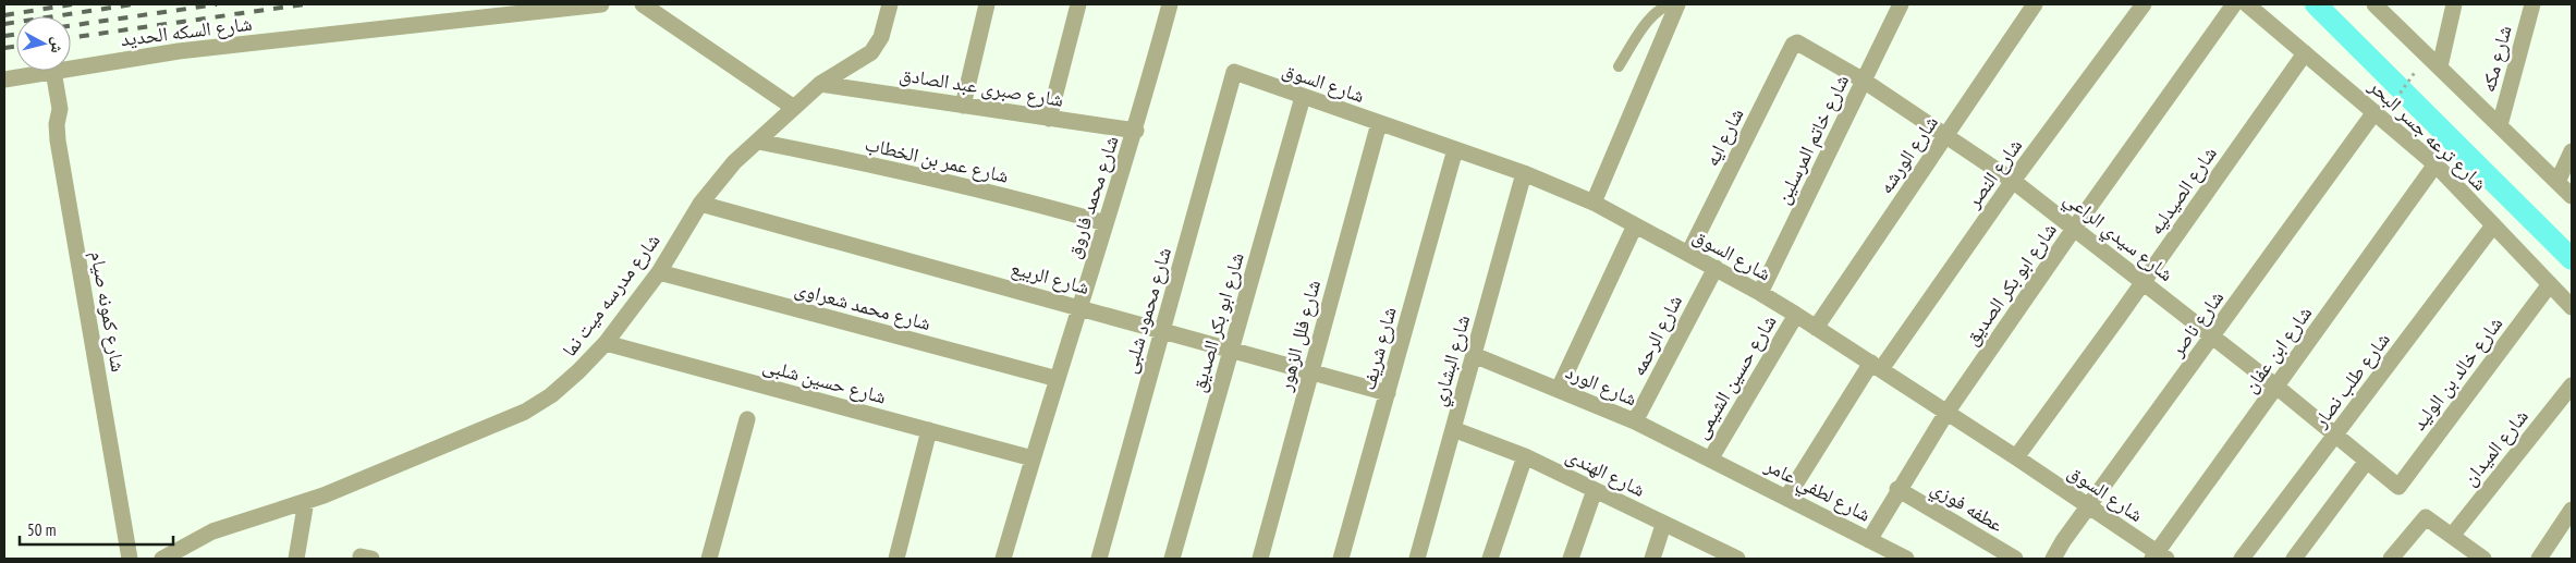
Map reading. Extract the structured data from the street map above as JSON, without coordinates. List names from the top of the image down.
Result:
{
  "streets": {
    "street": [
      "شارع السكه الحديد",
      "شارع مكه",
      "شارع السوق",
      "شارع صبرى عبد الصادق",
      "شارع ترعه جسر البحر",
      "شارع ايه",
      "شارع خاتم المرسلين",
      "شارع الورشه",
      "شارع عمر بن الخطاب",
      "شارع النصر",
      "شارع الصيدليه",
      "شارع محمد فاروق",
      "شارع سيدي الراعي",
      "شارع الربيع",
      "شارع ابو بكر الصديق",
      "شارع مدرسه ميت نما",
      "شارع محمد شعراوى",
      "شارع محمود شلبى",
      "شارع كمونه صيام",
      "شارع ناصر",
      "شارع فلل الزهور",
      "شارع الرحمه",
      "شارع شريف",
      "شارع ابن عفان",
      "شارع البشاري",
      "شارع خالد بن الوليد",
      "شارع حسين الشيمى",
      "شارع طلب نصار",
      "شارع حسين شلبى",
      "شارع الورد",
      "شارع الميدان",
      "شارع الهندى",
      "شارع لطفي عامر",
      "عطفه فوزي"
    ]
  },
  "crossings": [
    ["شارع السكه الحديد", "شارع كمونه صيام"],
    ["شارع السوق", "شارع ايه"],
    ["شارع السوق", "شارع خاتم المرسلين"],
    ["شارع السوق", "شارع الورشه"],
    ["شارع السوق", "شارع النصر"],
    ["شارع السوق", "شارع الصيدليه"],
    ["شارع السوق", "شارع ابو بكر الصديق"],
    ["شارع السوق", "شارع محمود شلبى"],
    ["شارع السوق", "شارع ناصر"],
    ["شارع السوق", "شارع فلل الزهور"],
    ["شارع السوق", "شارع الرحمه"],
    ["شارع السوق", "شارع شريف"],
    ["شارع السوق", "شارع ابن عفان"],
    ["شارع السوق", "شارع البشاري"],
    ["شارع السوق", "شارع حسين الشيمى"],
    ["شارع صبرى عبد الصادق", "شارع محمد فاروق"],
    ["شارع صبرى عبد الصادق", "شارع مدرسه ميت نما"],
    ["شارع ترعه جسر البحر", "شارع الصيدليه"],
    ["شارع ترعه جسر البحر", "شارع ناصر"],
    ["شارع ترعه جسر البحر", "شارع ابن عفان"],
    ["شارع ترعه جسر البحر", "شارع خالد بن الوليد"],
    ["شارع ترعه جسر البحر", "شارع طلب نصار"],
    ["شارع ايه", "شارع سيدي الراعي"],
    ["شارع خاتم المرسلين", "شارع سيدي الراعي"],
    ["شارع الورشه", "شارع سيدي الراعي"],
    ["شارع عمر بن الخطاب", "شارع محمد فاروق"],
    ["شارع عمر بن الخطاب", "شارع مدرسه ميت نما"],
    ["شارع النصر", "شارع سيدي الراعي"],
    ["شارع النصر", "شارع لطفي عامر"],
    ["شارع الصيدليه", "شارع سيدي الراعي"],
    ["شارع محمد فاروق", "شارع الربيع"],
    ["شارع محمد فاروق", "شارع محمد شعراوى"],
    ["شارع محمد فاروق", "شارع حسين شلبى"],
    ["شارع سيدي الراعي", "شارع ابو بكر الصديق"],
    ["شارع سيدي الراعي", "شارع ناصر"],
    ["شارع سيدي الراعي", "شارع ابن عفان"],
    ["شارع سيدي الراعي", "شارع خالد بن الوليد"],
    ["شارع سيدي الراعي", "شارع طلب نصار"],
    ["شارع الربيع", "شارع ابو بكر الصديق"],
    ["شارع الربيع", "شارع مدرسه ميت نما"],
    ["شارع الربيع", "شارع محمود شلبى"],
    ["شارع الربيع", "شارع فلل الزهور"],
    ["شارع الربيع", "شارع شريف"],
    ["شارع ابو بكر الصديق", "شارع لطفي عامر"],
    ["شارع ابو بكر الصديق", "عطفه فوزي"],
    ["شارع مدرسه ميت نما", "شارع محمد شعراوى"],
    ["شارع مدرسه ميت نما", "شارع حسين شلبى"],
    ["شارع الرحمه", "شارع الورد"],
    ["شارع البشاري", "شارع الورد"],
    ["شارع البشاري", "شارع الهندى"],
    ["شارع حسين الشيمى", "شارع الورد"],
    ["شارع حسين الشيمى", "شارع لطفي عامر"],
    ["شارع الورد", "شارع لطفي عامر"]
  ],
  "scale_bar": "50 m",
  "north": "right"
}
